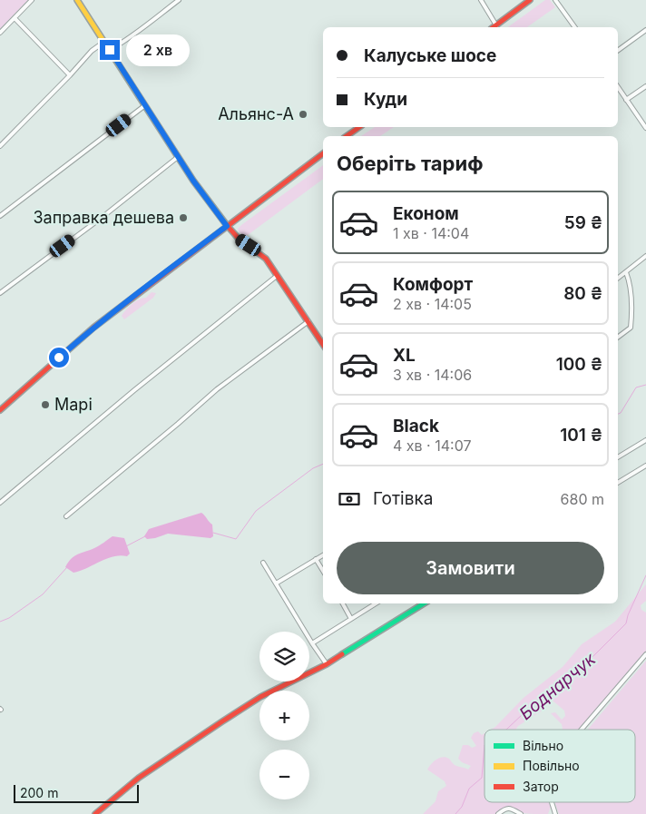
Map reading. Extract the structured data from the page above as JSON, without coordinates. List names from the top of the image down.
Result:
{
  "water": ["Боднарчук"],
  "places": ["Альянс-А", "Заправка дешева", "Марі"],
  "legend": ["Вільно", "Повільно", "Затор"],
  "scale_bar": "200 m",
  "page": {
    "banner": ["Калуське шосе", "Куди"],
    "bubble": "2 хв",
    "heading": "Оберіть тариф",
    "list": [
      {
        "name": "Економ",
        "note": "1 хв · 14:04",
        "value": "59 ₴"
      },
      {
        "name": "Комфорт",
        "note": "2 хв · 14:05",
        "value": "80 ₴"
      },
      {
        "name": "XL",
        "note": "3 хв · 14:06",
        "value": "100 ₴"
      },
      {
        "name": "Black",
        "note": "4 хв · 14:07",
        "value": "101 ₴"
      }
    ],
    "pay": ["Готівка", "680 m"],
    "buttons": "Замовити",
    "map_buttons": ["+", "−"],
    "scale": "200 m"
  }
}
